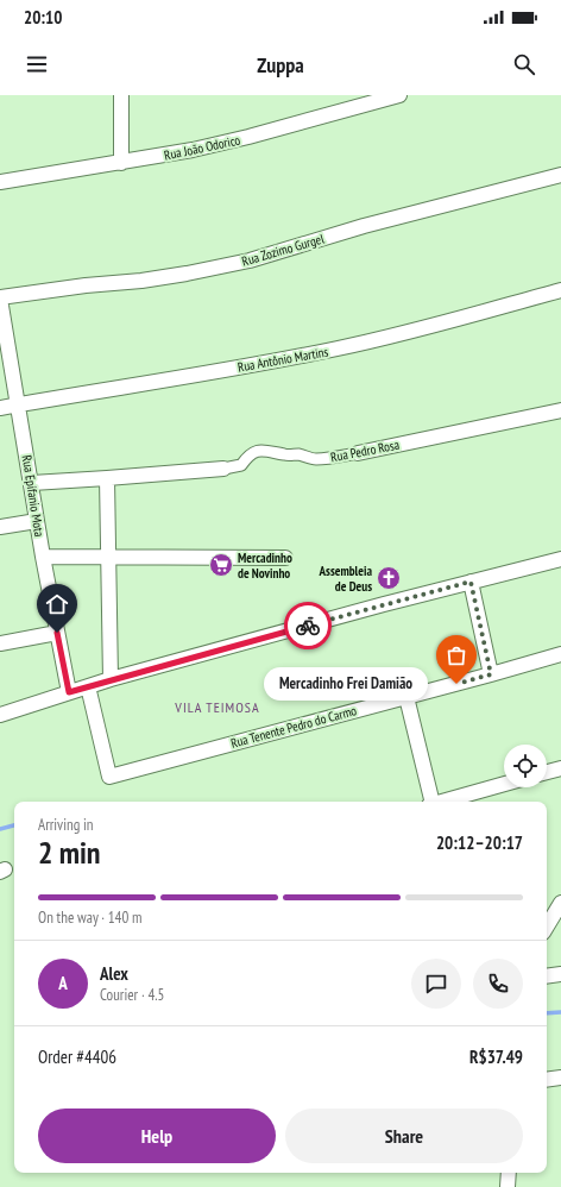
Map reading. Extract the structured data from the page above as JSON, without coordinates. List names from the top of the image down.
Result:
{
  "streets": {
    "street": [
      "Rua João Odorico",
      "Rua Zozimo Gurgel",
      "Rua Antônio Martins",
      "Rua Pedro Rosa",
      "Rua Epifanio Mota",
      "Rua Tenente Pedro do Carmo"
    ]
  },
  "crossings": [
    ["Rua Zozimo Gurgel", "Rua Epifanio Mota"],
    ["Rua Antônio Martins", "Rua Epifanio Mota"],
    ["Rua Pedro Rosa", "Rua Epifanio Mota"]
  ],
  "districts": ["VILA TEIMOSA"],
  "places": {
    "supermarket": ["Mercadinho de Novinho"],
    "church": ["Assembleia de Deus"],
    "other": ["Mercadinho Frei Damião"]
  },
  "page": {
    "status": "20:10",
    "header": "Zuppa",
    "bubble": "Mercadinho Frei Damião",
    "heading": ["2 min", "Arriving in", "20:12–20:17"],
    "panel": [
      "Alex",
      "Courier · 4.5",
      "Order #4406",
      "R$37.49"
    ],
    "bar": "On the way · 140 m",
    "round": "A",
    "buttons": ["Help", "Share"]
  }
}
